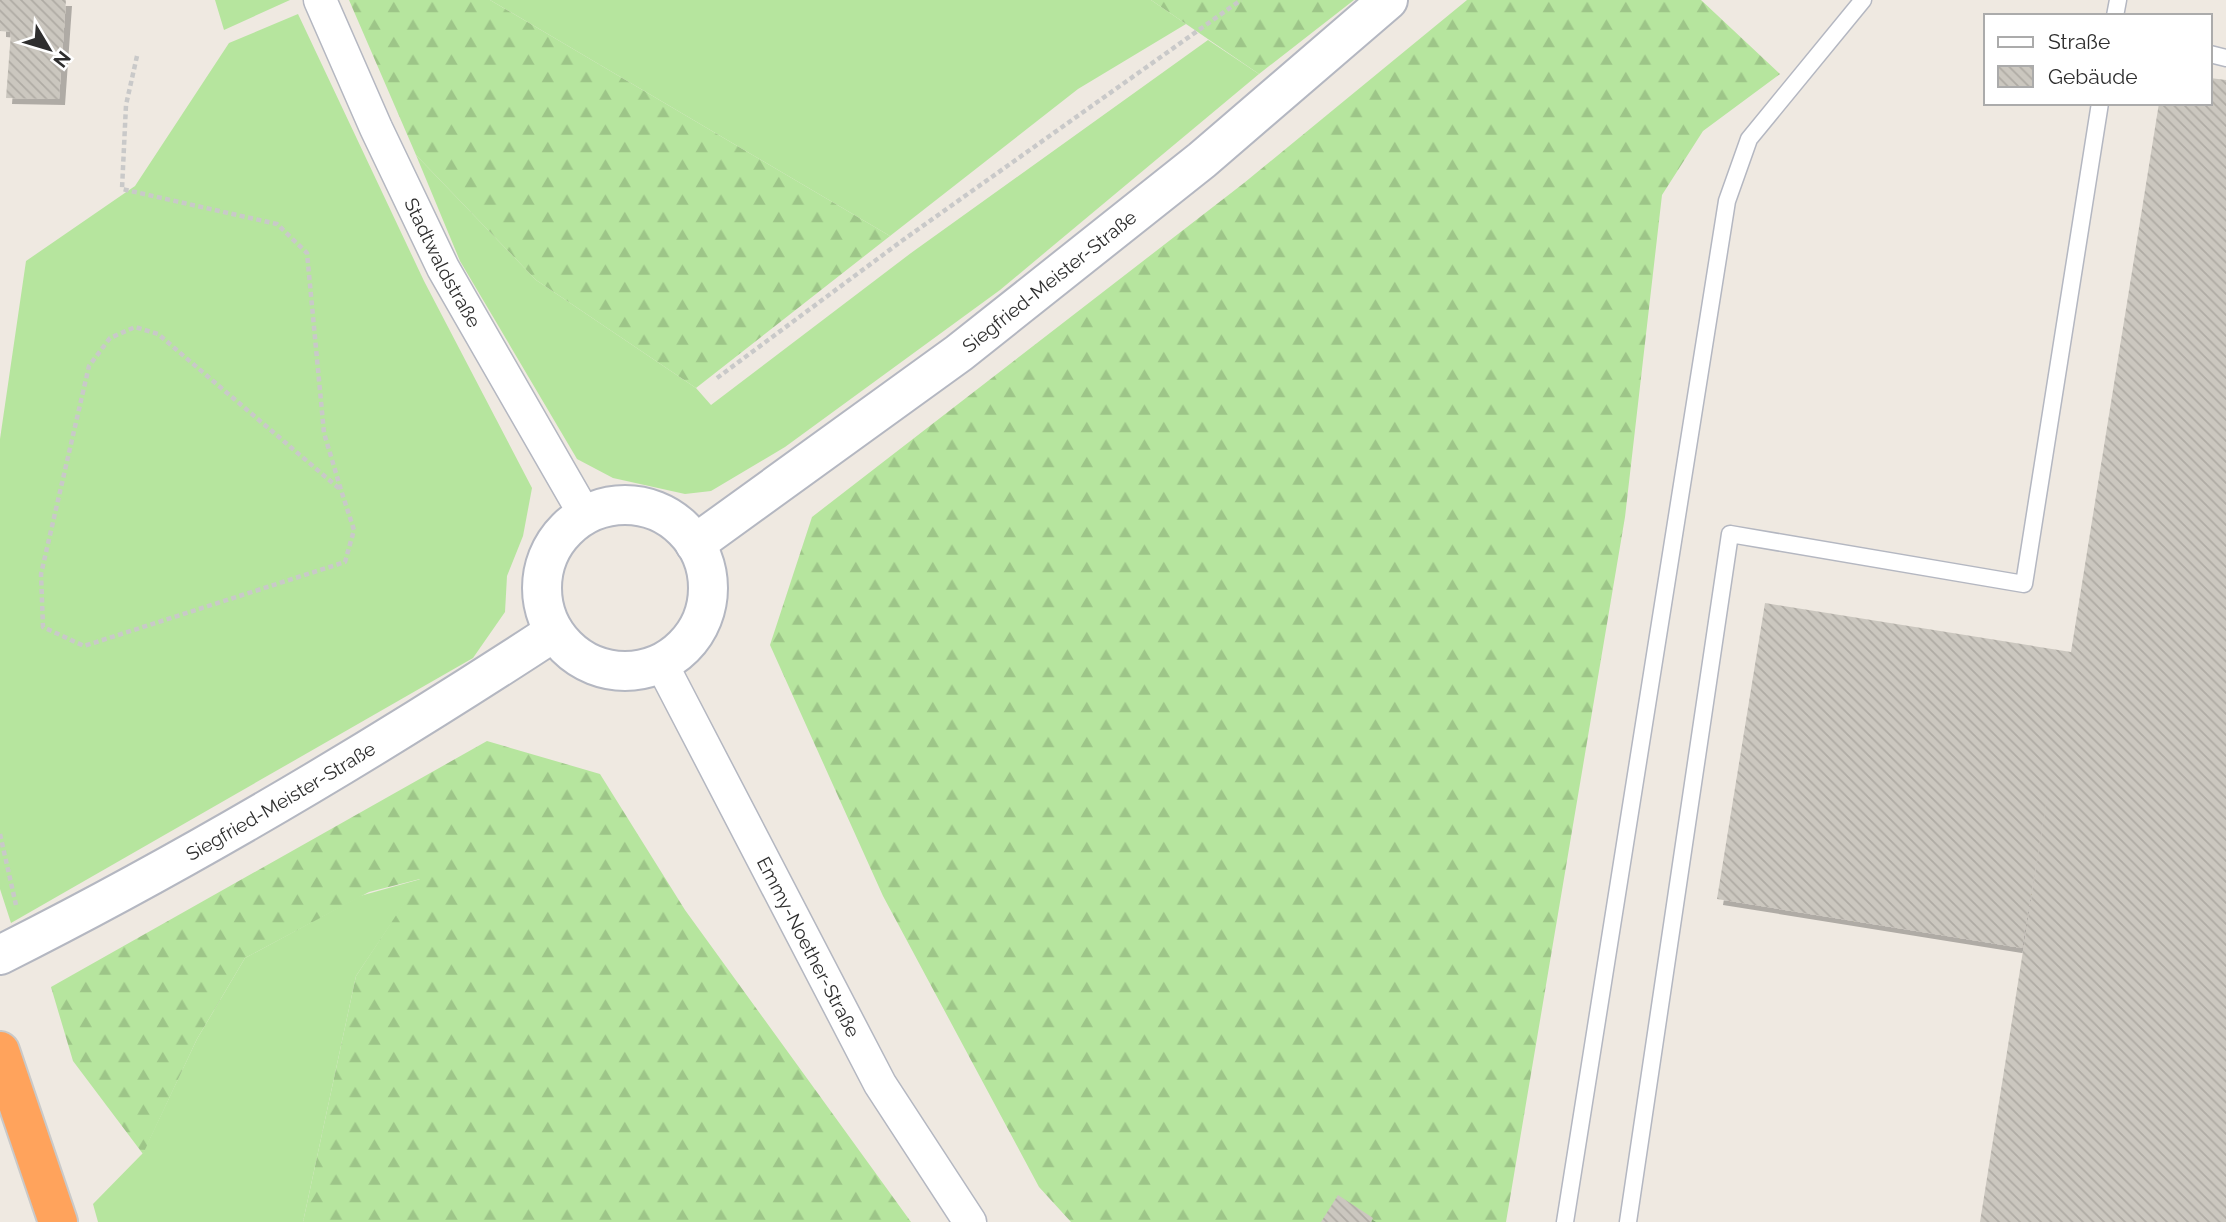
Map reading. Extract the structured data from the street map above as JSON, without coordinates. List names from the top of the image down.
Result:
{
  "streets": {
    "street": ["Stadtwaldstraße", "Siegfried-Meister-Straße", "Emmy-Noether-Straße"]
  },
  "crossings": [
    ["Stadtwaldstraße", "Siegfried-Meister-Straße"],
    ["Stadtwaldstraße", "Emmy-Noether-Straße"],
    ["Siegfried-Meister-Straße", "Emmy-Noether-Straße"]
  ],
  "legend": ["Straße", "Gebäude"],
  "north": "bottom right"
}
